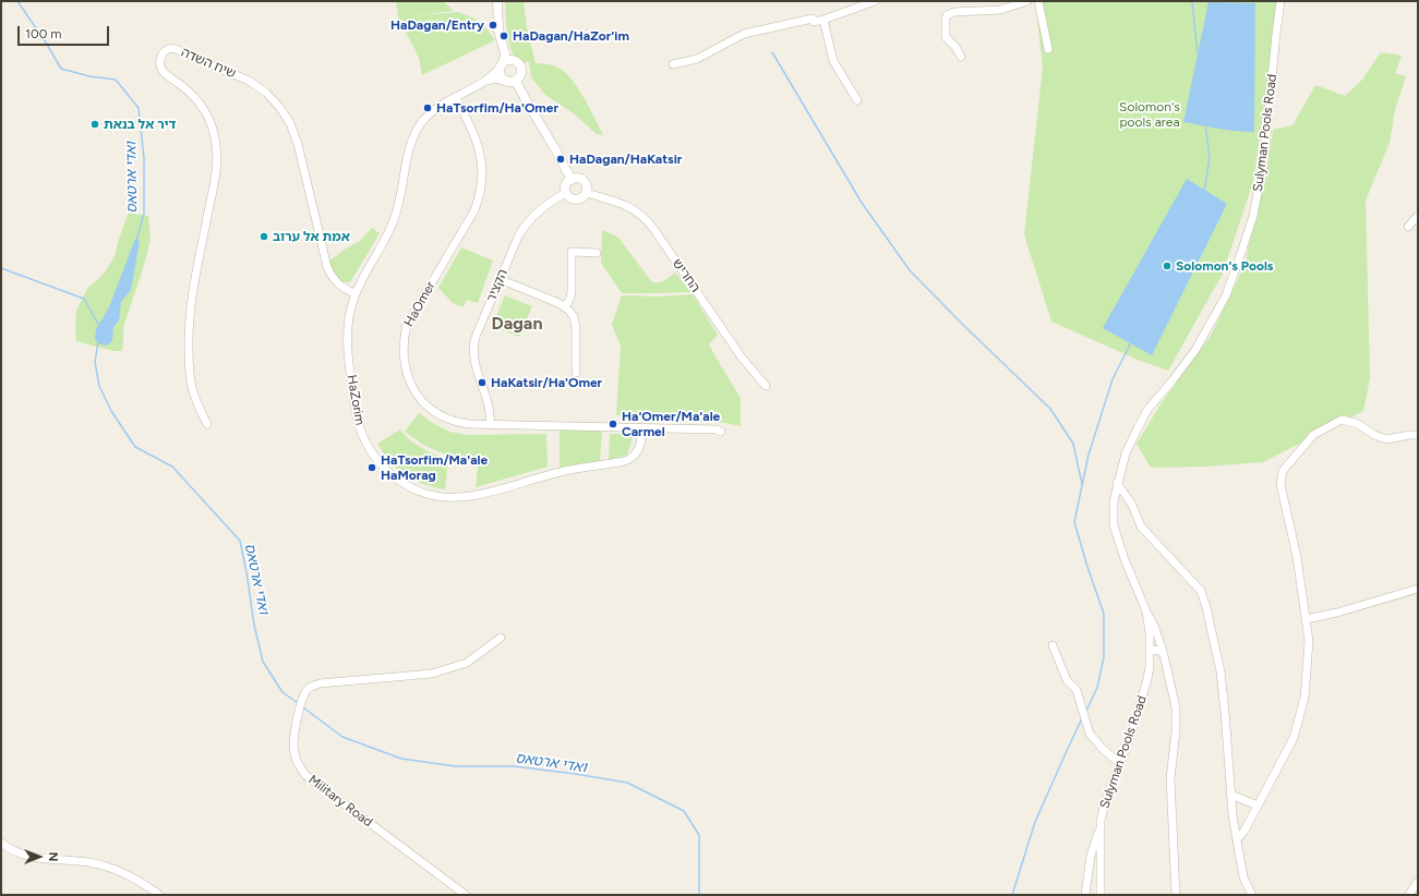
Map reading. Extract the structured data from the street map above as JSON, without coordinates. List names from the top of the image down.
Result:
{
  "streets": {
    "street": [
      "שיח השדה",
      "Sulyman Pools Road",
      "החריש",
      "הקציר",
      "HaOmer",
      "HaZorim",
      "Military Road"
    ]
  },
  "crossings": [
    ["שיח השדה", "HaZorim"],
    ["החריש", "הקציר"],
    ["הקציר", "HaOmer"],
    ["HaOmer", "HaZorim"]
  ],
  "districts": ["Dagan"],
  "water": ["ואדי ארטאס"],
  "parks": ["Solomon's pools area"],
  "places": [
    "HaDagan/Entry",
    "HaDagan/HaZor'im",
    "HaTsorfim/Ha'Omer",
    "דיר אל בנאת",
    "HaDagan/HaKatsir",
    "אמת אל ערוב",
    "Solomon's Pools",
    "HaKatsir/Ha'Omer",
    "Ha'Omer/Ma'ale Carmel",
    "HaTsorfim/Ma'ale HaMorag"
  ],
  "scale_bar": "100 m",
  "north": "right"
}
